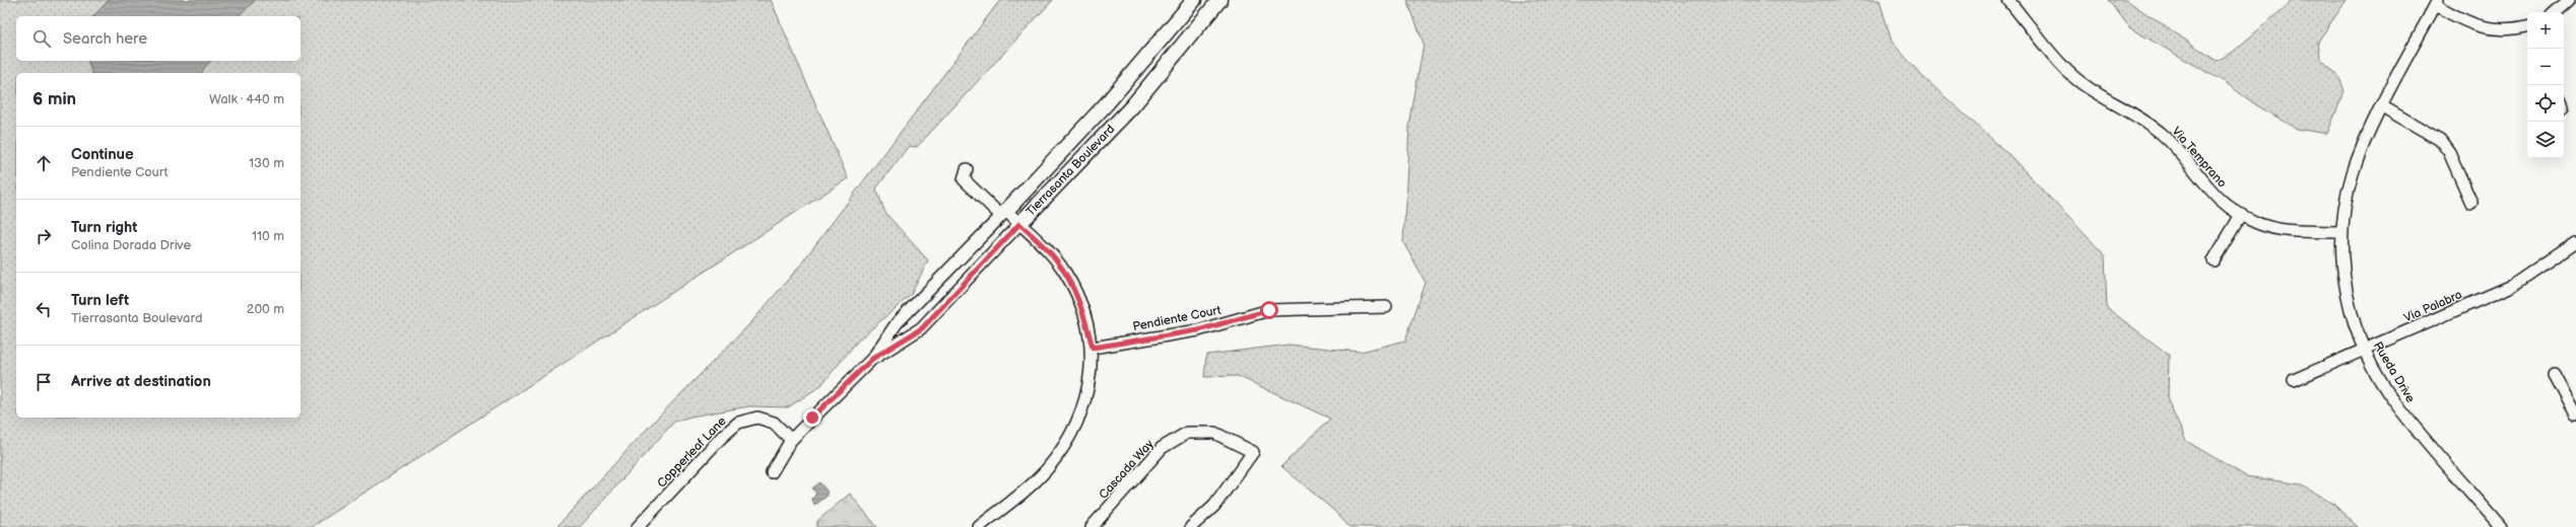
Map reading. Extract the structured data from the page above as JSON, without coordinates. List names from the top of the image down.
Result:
{
  "streets": {
    "main road": ["Tierrasanta Boulevard"],
    "street": [
      "Via Temprano",
      "Via Palabra",
      "Pendiente Court",
      "Rueda Drive",
      "Copperleaf Lane",
      "Cascada Way"
    ]
  },
  "crossings": [
    ["Via Temprano", "Rueda Drive"],
    ["Tierrasanta Boulevard", "Copperleaf Lane"],
    ["Via Palabra", "Rueda Drive"]
  ],
  "page": {
    "map_buttons": ["+", "−"],
    "search": "Search here",
    "heading": ["6 min", "Walk · 440 m"],
    "list": [
      ["Continue", "Pendiente Court", "130 m"],
      ["Turn right", "Colina Dorada Drive", "110 m"],
      ["Turn left", "Tierrasanta Boulevard", "200 m"],
      "Arrive at destination"
    ]
  }
}
